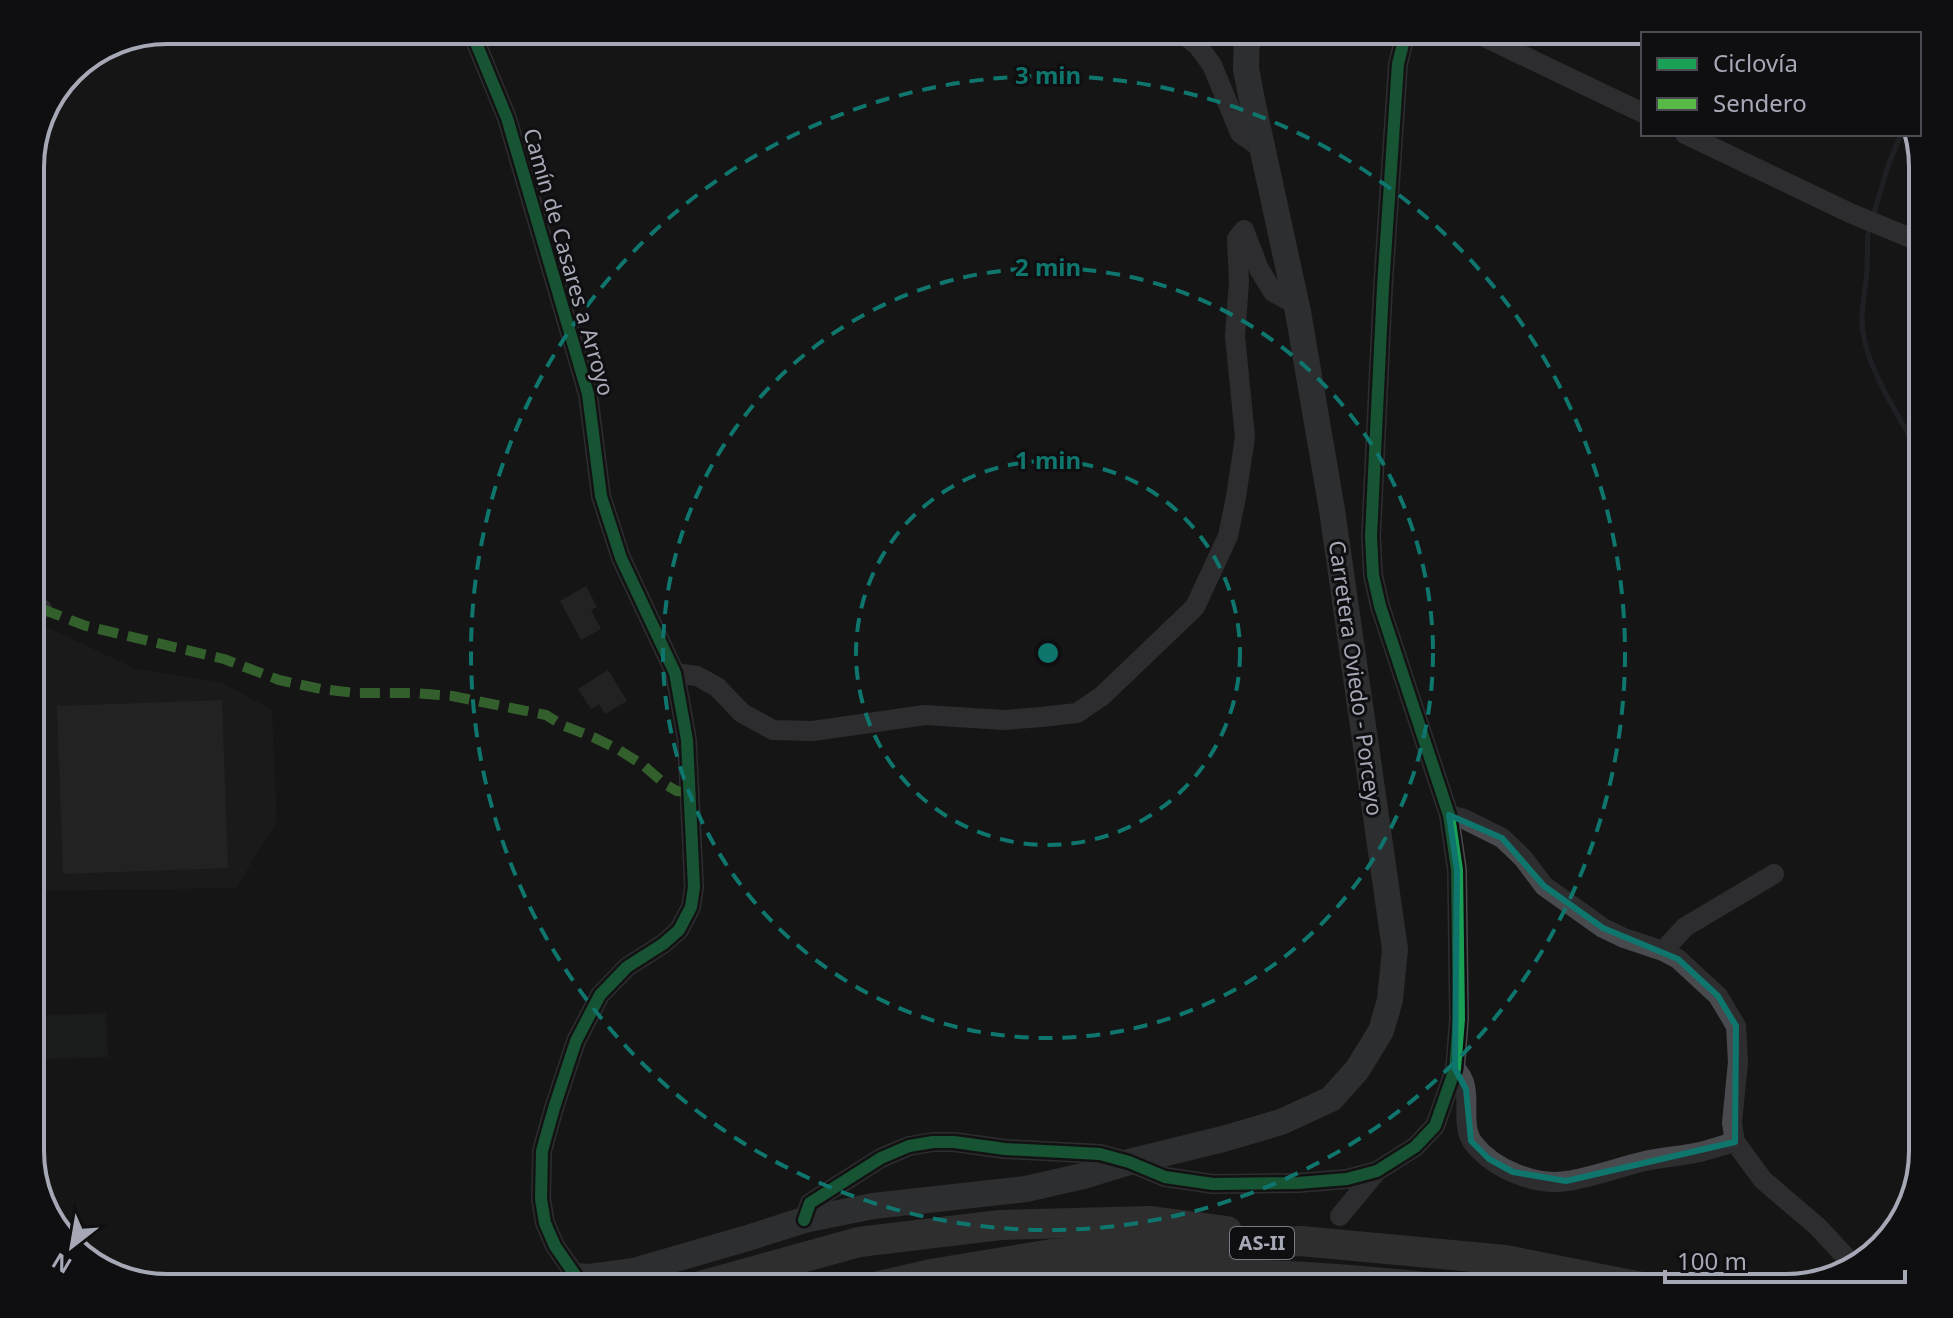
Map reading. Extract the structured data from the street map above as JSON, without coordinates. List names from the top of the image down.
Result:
{
  "streets": {
    "highway": ["AS-II"],
    "main road": ["Carretera Oviedo - Porceyo"],
    "street": ["Camín de Casares a Arroyo"]
  },
  "legend": ["Ciclovía", "Sendero"],
  "scale_bar": "100 m",
  "north": "bottom left",
  "rings": ["3 min", "2 min", "1 min"]
}
